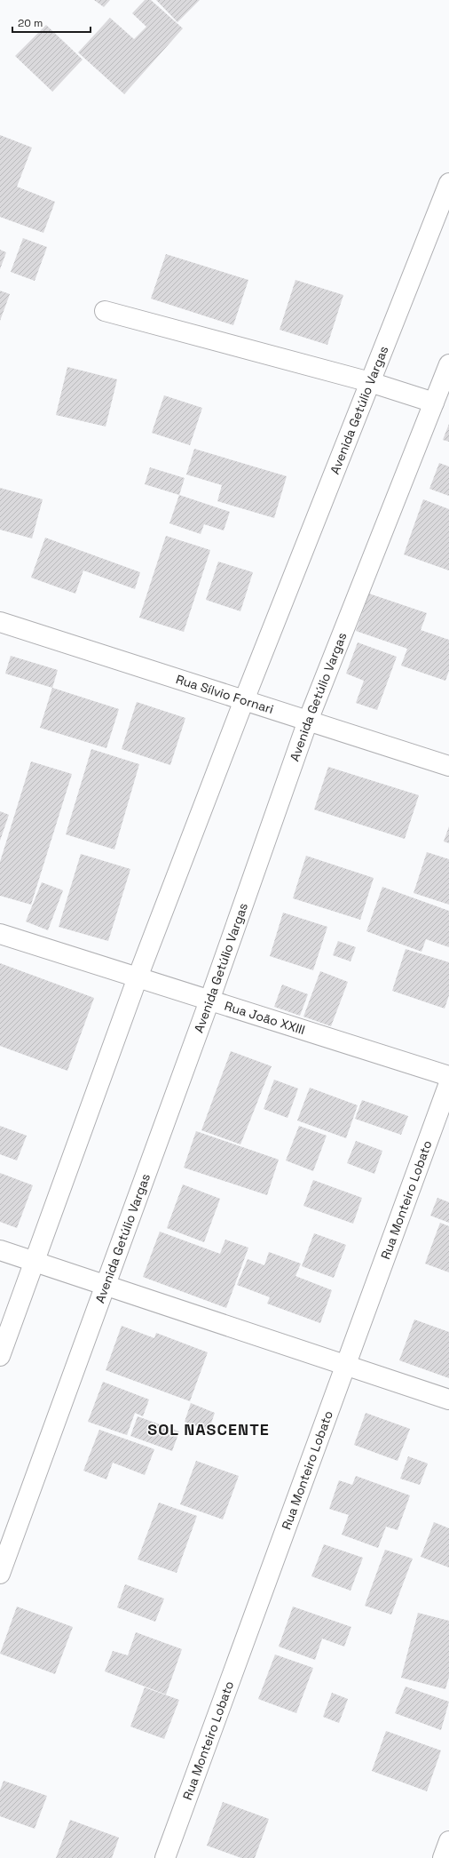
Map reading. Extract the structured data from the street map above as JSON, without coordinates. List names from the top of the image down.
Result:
{
  "streets": {
    "street": [
      "Avenida Getúlio Vargas",
      "Rua Sílvio Fornari",
      "Rua João XXIII",
      "Rua Monteiro Lobato"
    ]
  },
  "crossings": [
    ["Avenida Getúlio Vargas", "Rua Sílvio Fornari"],
    ["Avenida Getúlio Vargas", "Rua João XXIII"]
  ],
  "districts": ["SOL NASCENTE"],
  "scale_bar": "20 m"
}
